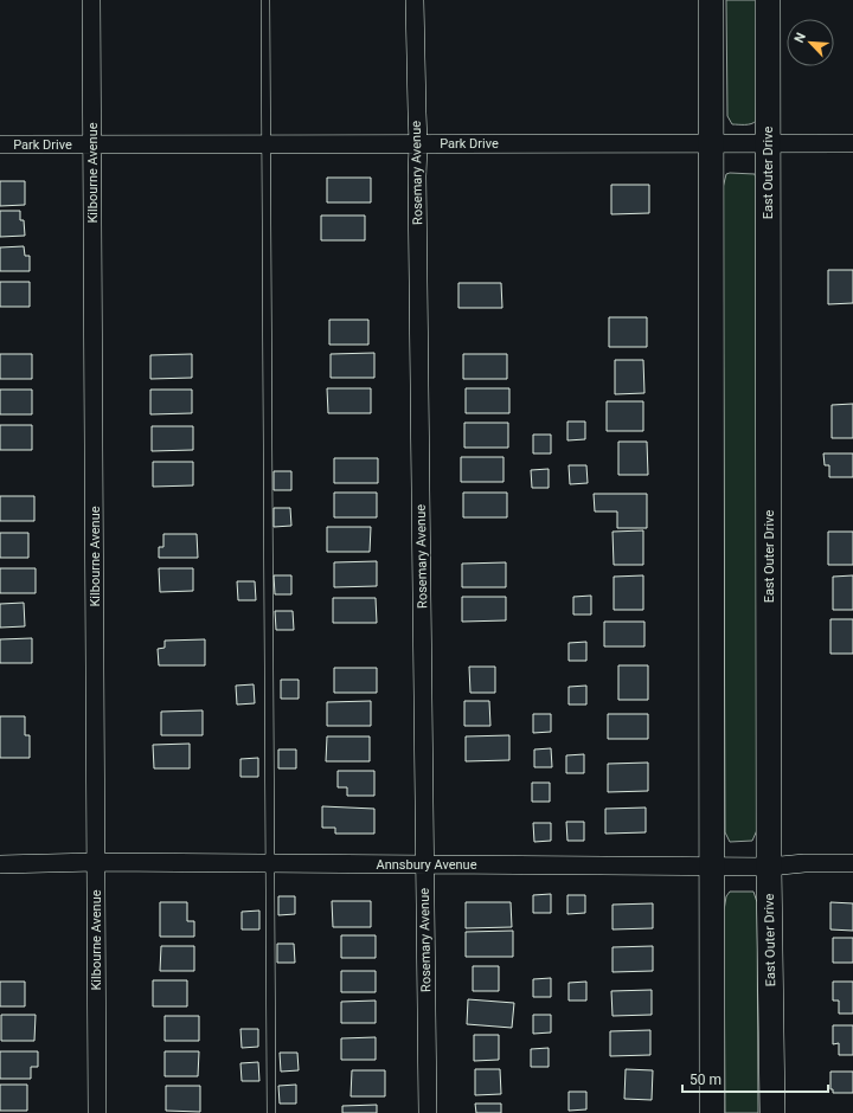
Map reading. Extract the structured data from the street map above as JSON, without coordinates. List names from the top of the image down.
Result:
{
  "streets": {
    "street": [
      "Park Drive",
      "Kilbourne Avenue",
      "Rosemary Avenue",
      "East Outer Drive",
      "Annsbury Avenue"
    ]
  },
  "crossings": [
    ["Park Drive", "Kilbourne Avenue"],
    ["Park Drive", "Rosemary Avenue"],
    ["Park Drive", "East Outer Drive"],
    ["Kilbourne Avenue", "Annsbury Avenue"],
    ["Rosemary Avenue", "Annsbury Avenue"],
    ["East Outer Drive", "Annsbury Avenue"]
  ],
  "scale_bar": "50 m",
  "north": "top left"
}
